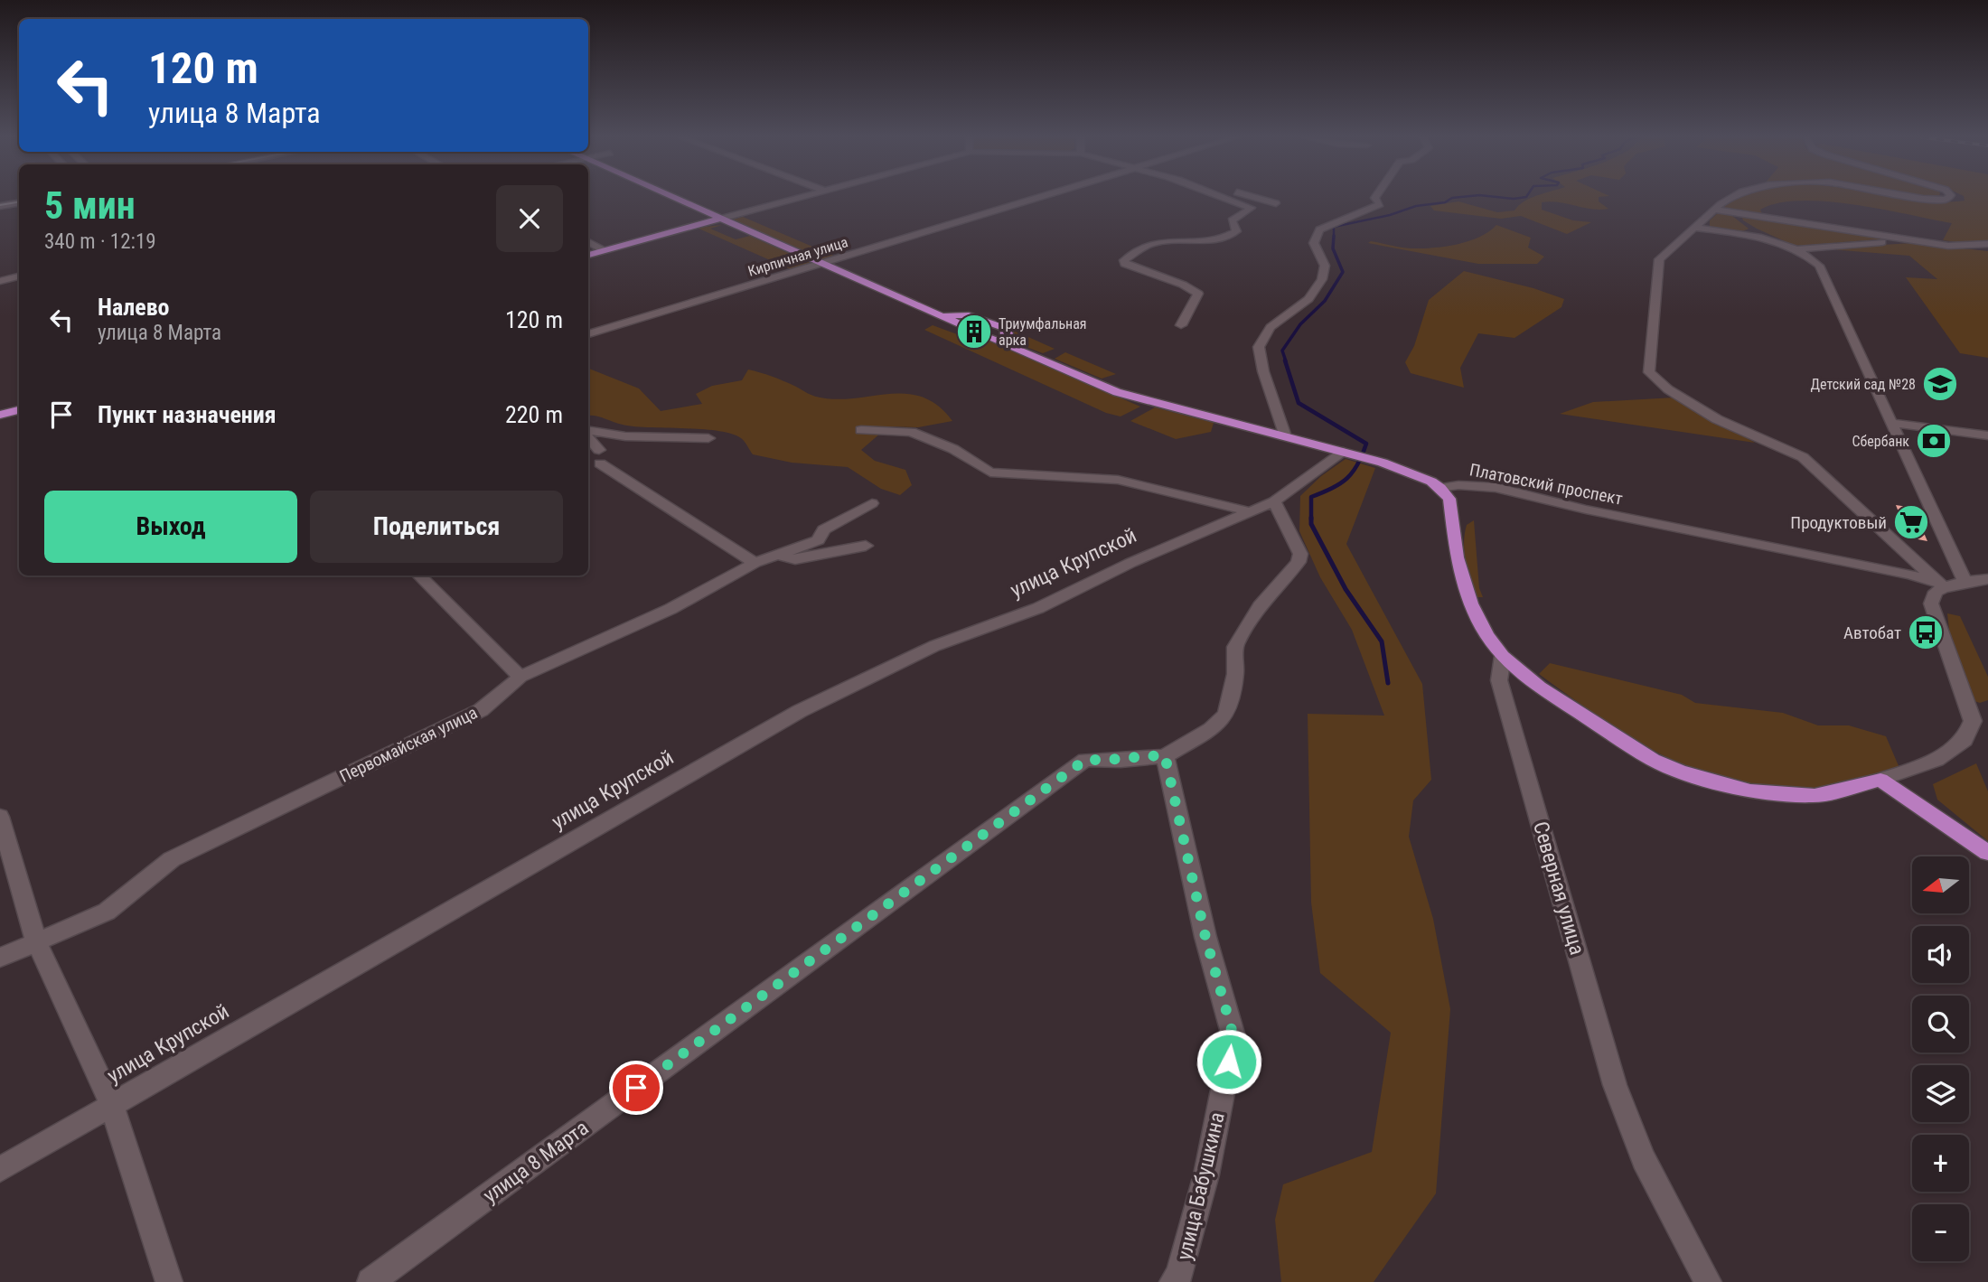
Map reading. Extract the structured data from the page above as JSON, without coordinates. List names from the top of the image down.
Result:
{
  "streets": {
    "street": [
      "Кирпичная улица",
      "Платовский проспект",
      "улица Крупской",
      "Первомайская улица",
      "Северная улица",
      "улица 8 Марта",
      "улица Бабушкина"
    ]
  },
  "crossings": [
    ["улица Крупской", "улица 8 Марта"],
    ["улица 8 Марта", "улица Бабушкина"]
  ],
  "places": {
    "building": ["Триумфальная арка"],
    "school or university": ["Детский сад №28"],
    "bank": ["Сбербанк"],
    "supermarket": ["Продуктовый"],
    "bus stop": ["Автобат"]
  },
  "north": "left",
  "page": {
    "turn": ["120 m", "улица 8 Марта"],
    "heading": ["5 мин", "340 m · 12:19"],
    "list": [
      {
        "name": "Налево",
        "note": "улица 8 Марта",
        "value": "120 m"
      },
      {
        "name": "Пункт назначения",
        "value": "220 m"
      }
    ],
    "buttons": ["Выход", "Поделиться"],
    "map_buttons": ["+", "−"]
  }
}
